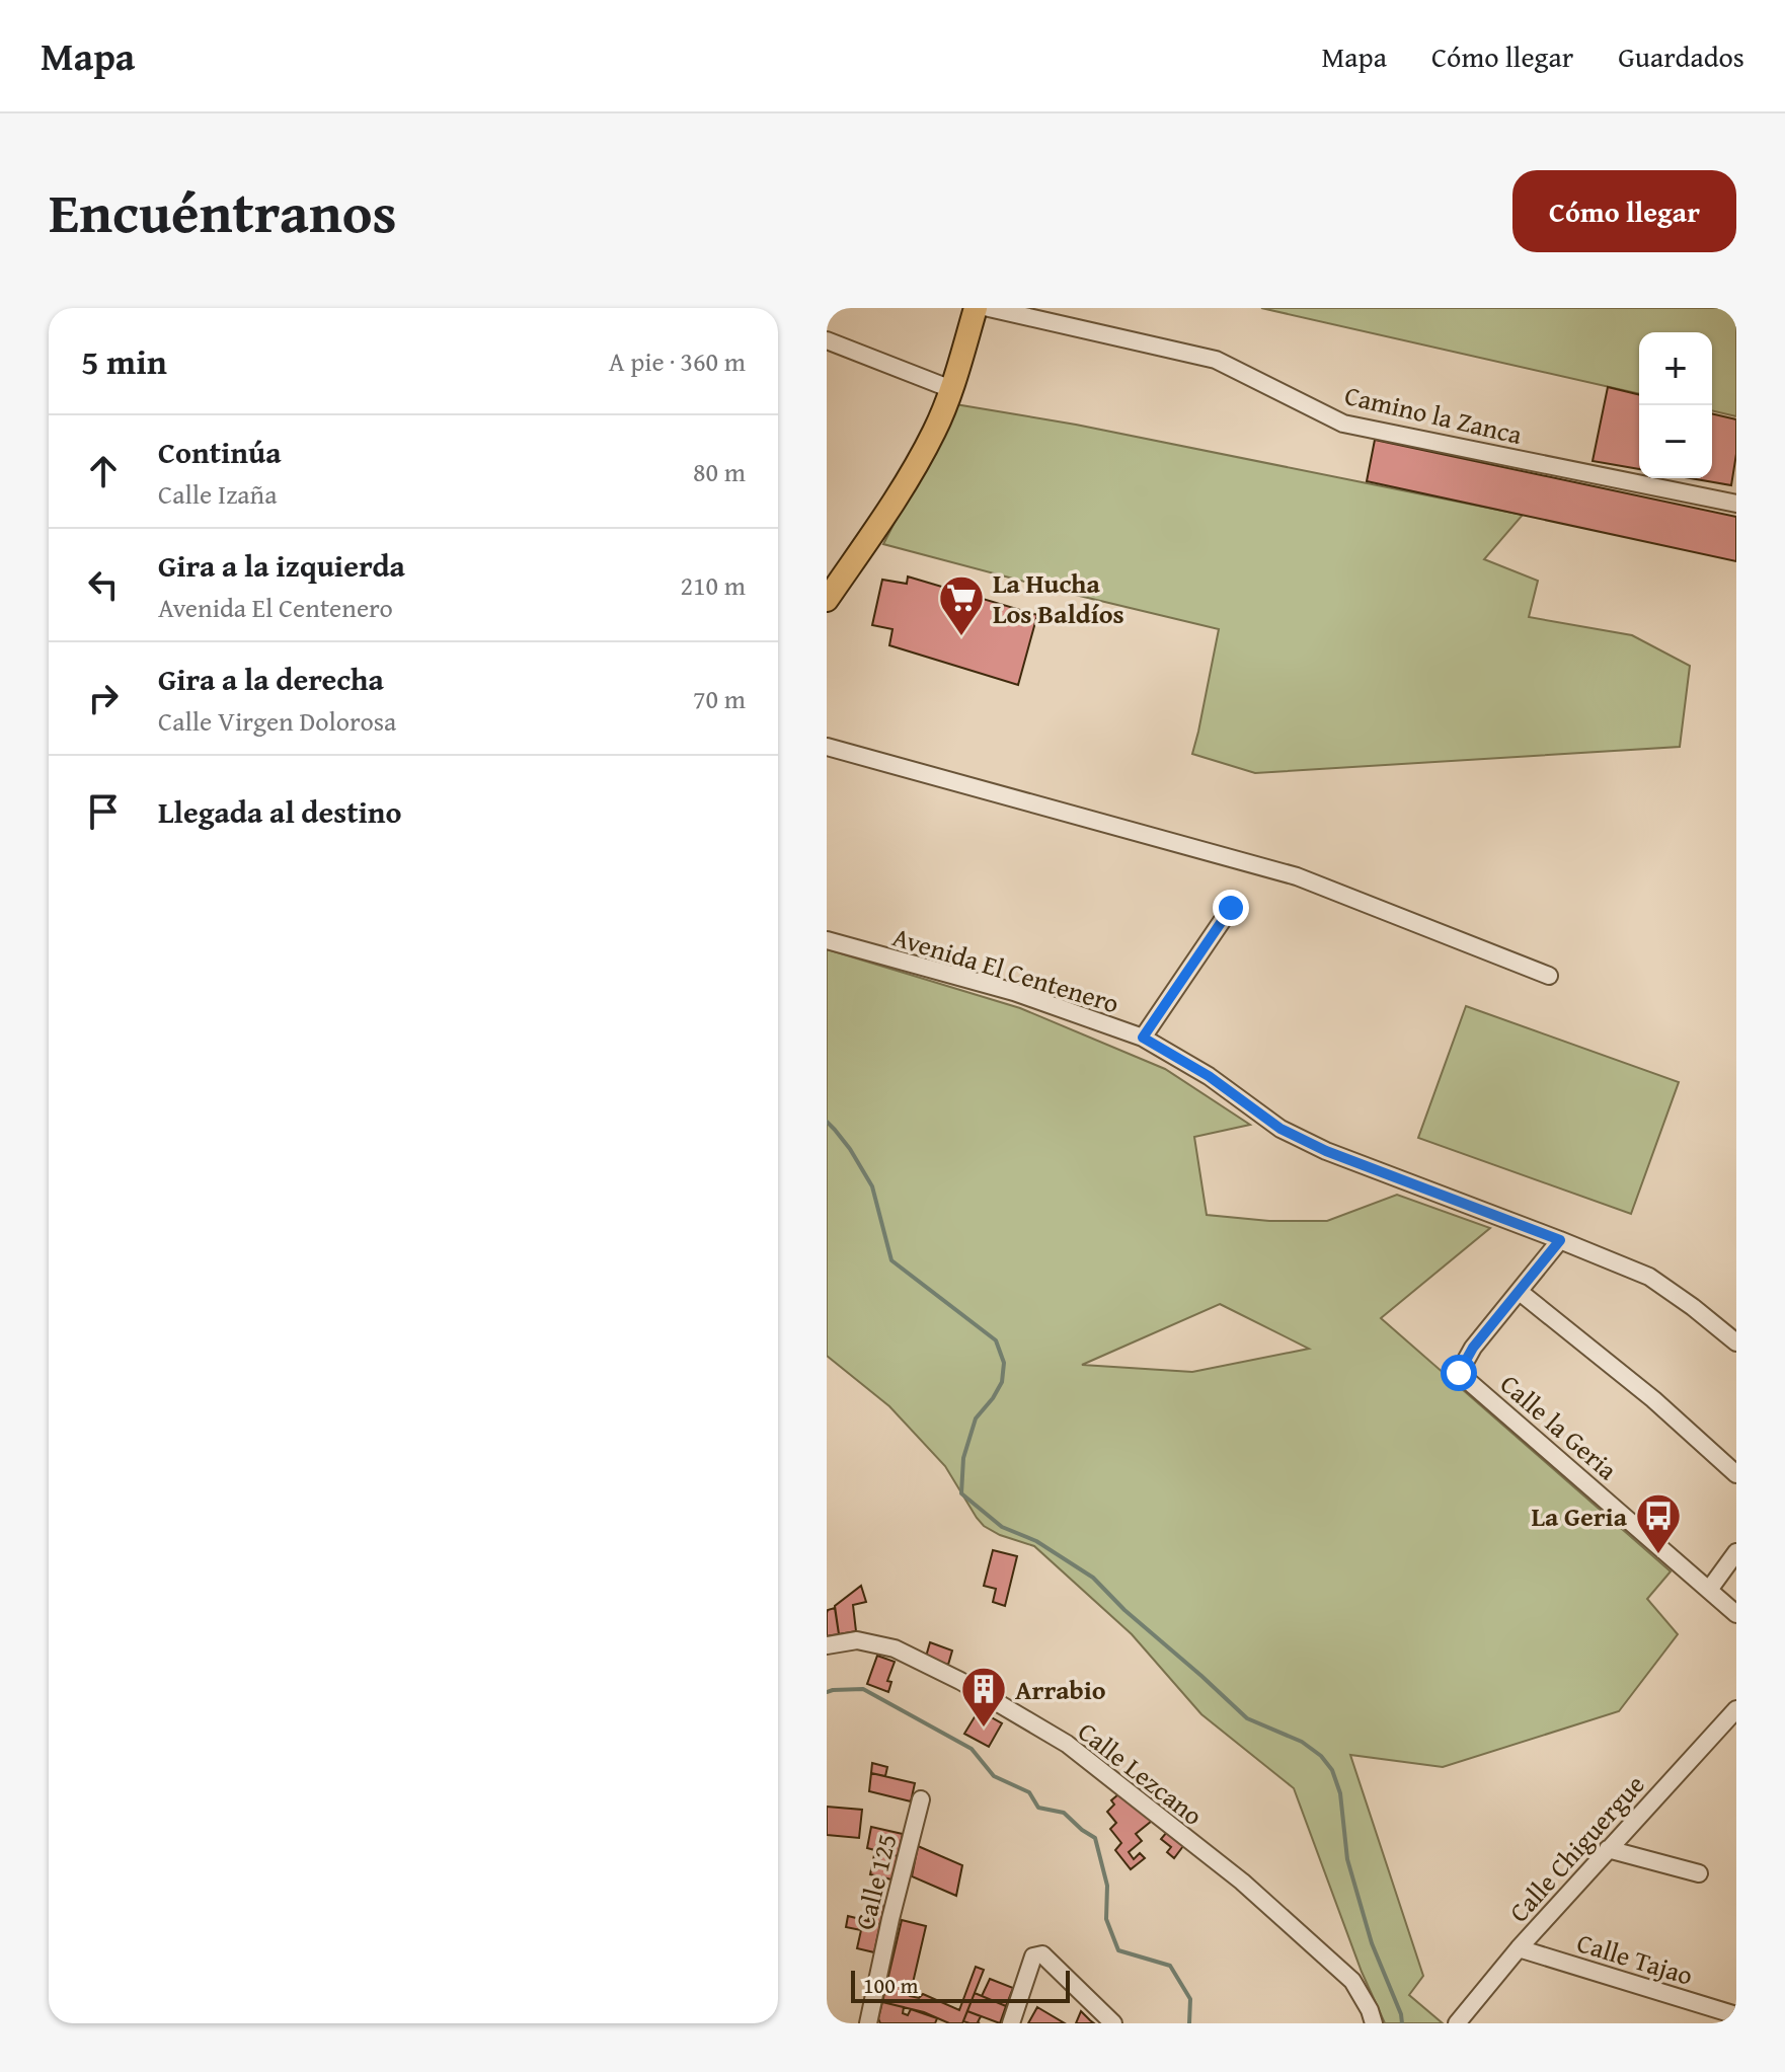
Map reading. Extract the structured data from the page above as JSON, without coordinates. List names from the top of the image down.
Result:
{
  "streets": {
    "street": [
      "Camino la Zanca",
      "Avenida El Centenero",
      "Calle la Geria",
      "Calle Lezcano",
      "Calle Chiguergue",
      "Calle 125",
      "Calle Tajao"
    ]
  },
  "crossings": [
    ["Calle Chiguergue", "Calle Tajao"]
  ],
  "places": {
    "supermarket": ["La Hucha Los Baldíos"],
    "bus stop": ["La Geria"],
    "building": ["Arrabio"]
  },
  "scale_bar": "100 m",
  "page": {
    "header": "Mapa",
    "nav": ["Mapa", "Cómo llegar", "Guardados"],
    "title": "Encuéntranos",
    "buttons": "Cómo llegar",
    "heading": ["5 min", "A pie · 360 m"],
    "map_buttons": ["+", "−"],
    "list": [
      ["Continúa", "Calle Izaña", "80 m"],
      ["Gira a la izquierda", "Avenida El Centenero", "210 m"],
      ["Gira a la derecha", "Calle Virgen Dolorosa", "70 m"],
      "Llegada al destino"
    ],
    "scale": "100 m"
  }
}
